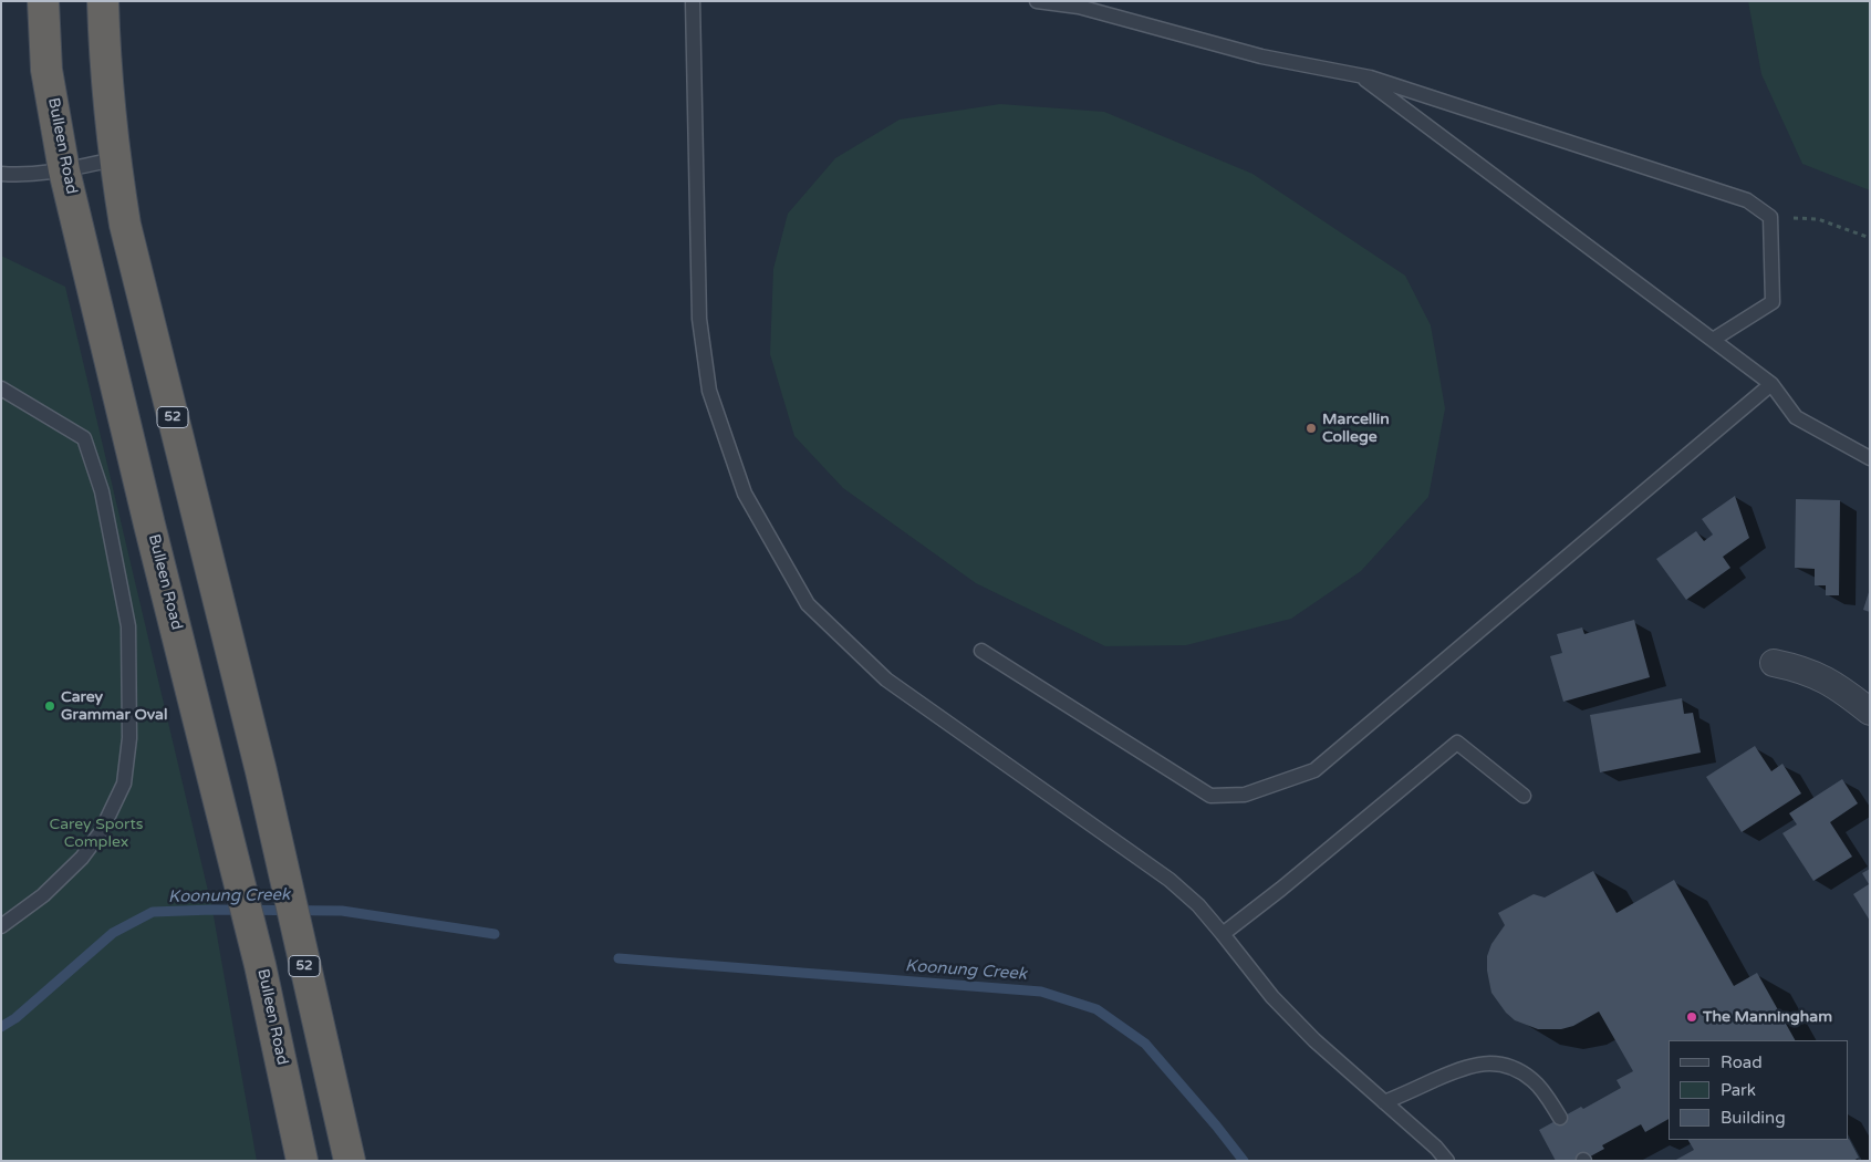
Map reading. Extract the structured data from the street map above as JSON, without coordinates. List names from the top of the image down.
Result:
{
  "streets": {
    "highway": ["Bulleen Road", "52"]
  },
  "water": ["Koonung Creek"],
  "parks": ["Carey Sports Complex"],
  "places": ["Marcellin College", "Carey Grammar Oval", "The Manningham"],
  "legend": ["Road", "Park", "Building"]
}
